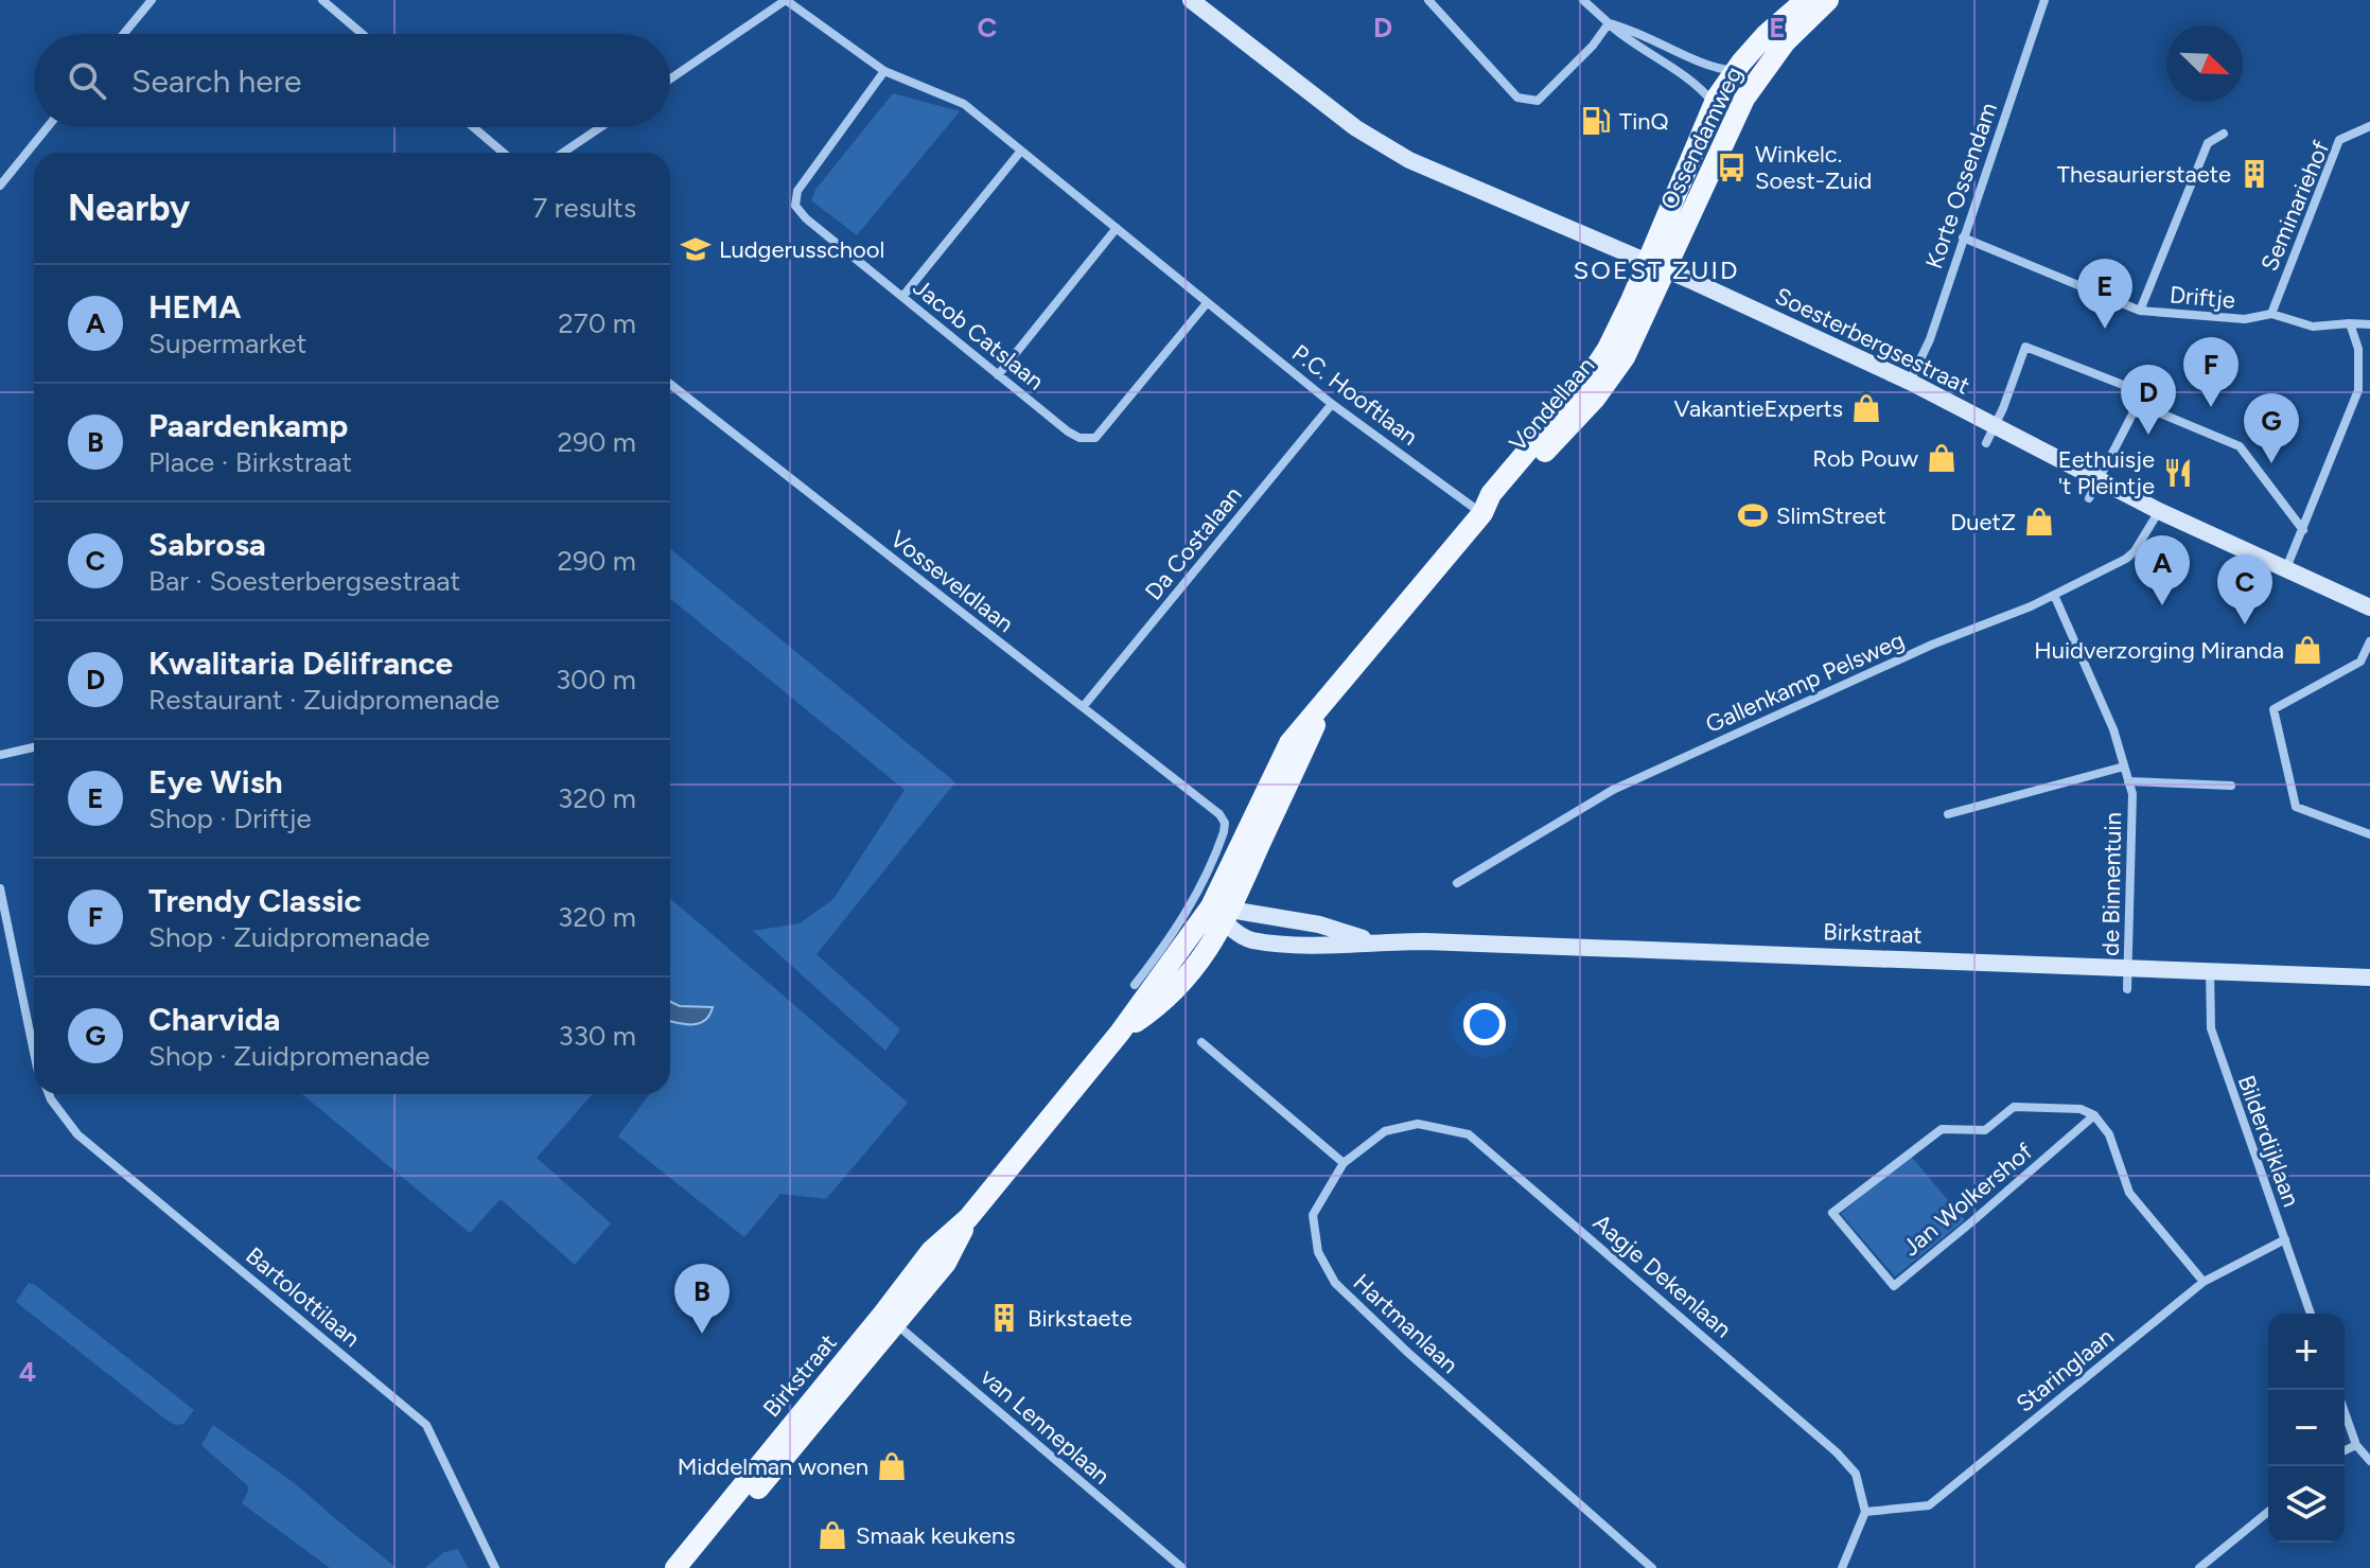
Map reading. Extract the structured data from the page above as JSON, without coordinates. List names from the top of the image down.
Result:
{
  "streets": {
    "main road": [
      "Ossendamweg",
      "Soesterbergsestraat",
      "Vondellaan",
      "Birkstraat"
    ],
    "street": [
      "Korte Ossendam",
      "Seminariehof",
      "Driftje",
      "Jacob Catslaan",
      "P.C. Hooftlaan",
      "Da Costalaan",
      "Vosseveldlaan",
      "Gallenkamp Pelsweg",
      "de Binnentuin",
      "Bilderdijklaan",
      "Jan Wolkershof",
      "Aagje Dekenlaan",
      "Bartolottilaan",
      "Hartmanlaan",
      "Staringlaan",
      "van Lenneplaan"
    ]
  },
  "crossings": [
    ["Ossendamweg", "Soesterbergsestraat"],
    ["Ossendamweg", "Vondellaan"],
    ["Korte Ossendam", "Driftje"],
    ["Korte Ossendam", "Soesterbergsestraat"],
    ["Seminariehof", "Driftje"],
    ["Jacob Catslaan", "P.C. Hooftlaan"],
    ["Soesterbergsestraat", "Vondellaan"],
    ["Soesterbergsestraat", "Gallenkamp Pelsweg"],
    ["P.C. Hooftlaan", "Vondellaan"],
    ["P.C. Hooftlaan", "Da Costalaan"],
    ["Vondellaan", "Birkstraat"],
    ["Da Costalaan", "Vosseveldlaan"],
    ["Gallenkamp Pelsweg", "de Binnentuin"],
    ["de Binnentuin", "Birkstraat"],
    ["Birkstraat", "Bilderdijklaan"],
    ["Birkstraat", "van Lenneplaan"],
    ["Bilderdijklaan", "Staringlaan"],
    ["Aagje Dekenlaan", "Hartmanlaan"],
    ["Aagje Dekenlaan", "Staringlaan"]
  ],
  "districts": ["SOEST ZUID"],
  "places": {
    "fuel station": ["TinQ"],
    "bus stop": ["Winkelc. Soest-Zuid"],
    "building": ["Thesaurierstaete", "Birkstaete"],
    "school or university": ["Ludgerusschool"],
    "shop": [
      "VakantieExperts",
      "Rob Pouw",
      "DuetZ",
      "Huidverzorging Miranda",
      "Middelman wonen",
      "Smaak keukens"
    ],
    "restaurant": ["Eethuisje 't Pleintje"],
    "sports": ["SlimStreet"]
  },
  "north": "bottom right",
  "page": {
    "search": "Search here",
    "heading": ["Nearby", "7 results"],
    "pins": [
      "E",
      "F",
      "D",
      "G",
      "A",
      "C",
      "B"
    ],
    "list": [
      {
        "mark": "A",
        "name": "HEMA",
        "note": "Supermarket",
        "value": "270 m"
      },
      {
        "mark": "B",
        "name": "Paardenkamp",
        "note": "Place · Birkstraat",
        "value": "290 m"
      },
      {
        "mark": "C",
        "name": "Sabrosa",
        "note": "Bar · Soesterbergsestraat",
        "value": "290 m"
      },
      {
        "mark": "D",
        "name": "Kwalitaria Délifrance",
        "note": "Restaurant · Zuidpromenade",
        "value": "300 m"
      },
      {
        "mark": "E",
        "name": "Eye Wish",
        "note": "Shop · Driftje",
        "value": "320 m"
      },
      {
        "mark": "F",
        "name": "Trendy Classic",
        "note": "Shop · Zuidpromenade",
        "value": "320 m"
      },
      {
        "mark": "G",
        "name": "Charvida",
        "note": "Shop · Zuidpromenade",
        "value": "330 m"
      }
    ],
    "map_buttons": ["+", "−"]
  },
  "grid": {
    "columns": ["C", "D", "E"],
    "rows": ["4"]
  }
}
